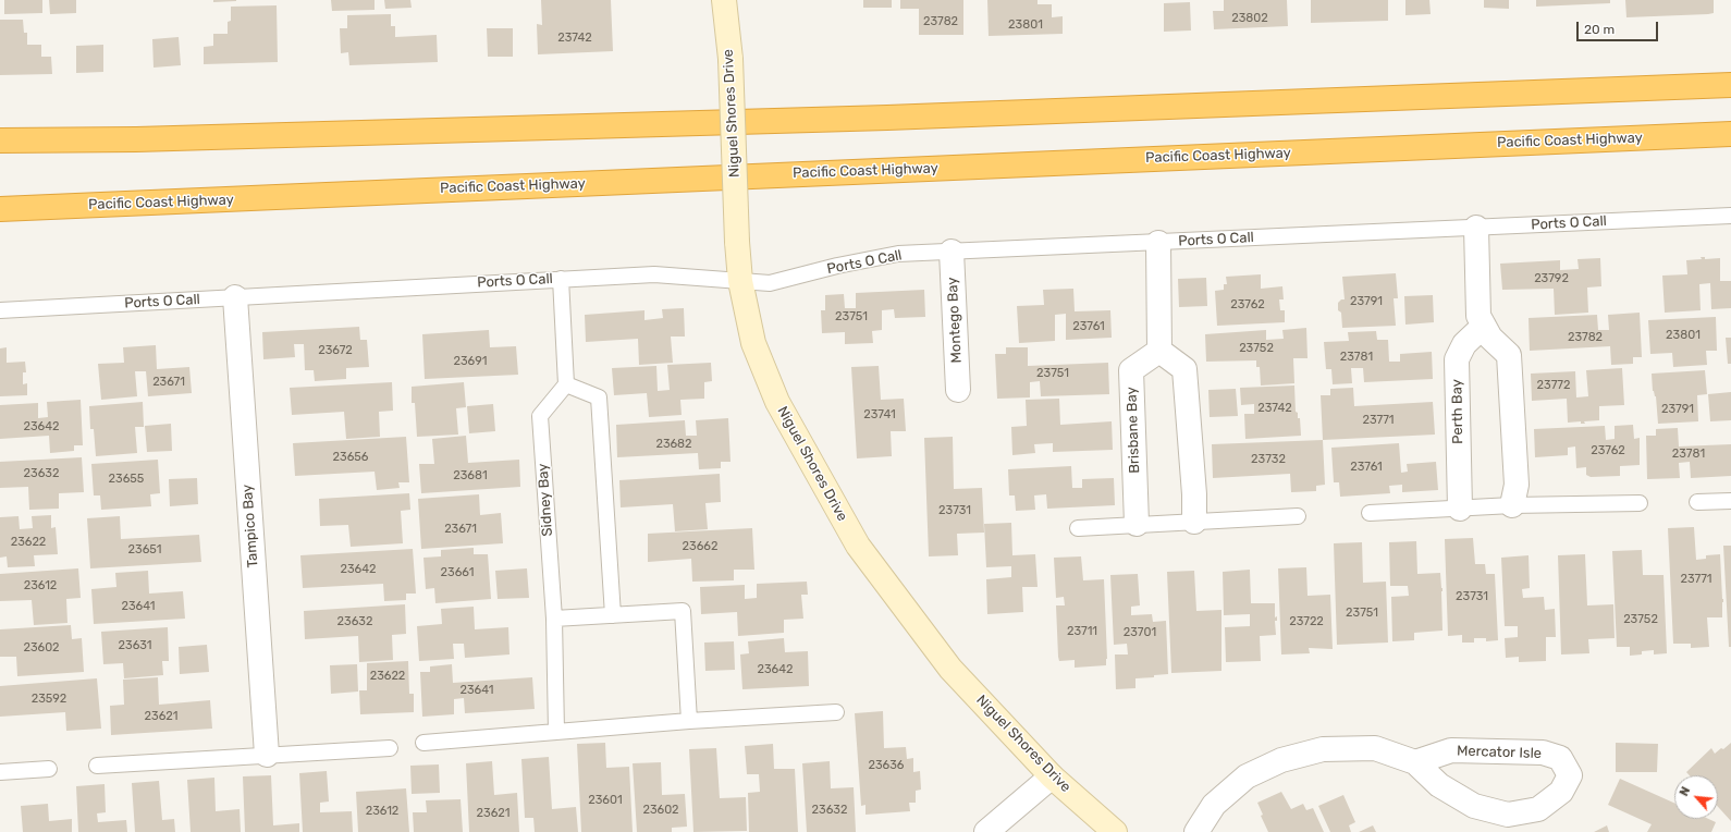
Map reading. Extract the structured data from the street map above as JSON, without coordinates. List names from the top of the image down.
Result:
{
  "streets": {
    "highway": ["Pacific Coast Highway"],
    "street": [
      "Niguel Shores Drive",
      "Montego Bay",
      "Perth Bay",
      "Brisbane Bay",
      "Tampico Bay",
      "Mercator Isle"
    ],
    "lane": ["Ports O Call", "Sidney Bay"]
  },
  "crossings": [
    ["Niguel Shores Drive", "Ports O Call"],
    ["Ports O Call", "Montego Bay"],
    ["Ports O Call", "Tampico Bay"]
  ],
  "house_numbers": [
    "23802",
    "23782",
    "23801",
    "23742",
    "23792",
    "23791",
    "23762",
    "23751",
    "23761",
    "23801",
    "23782",
    "23752",
    "23672",
    "23781",
    "23691",
    "23751",
    "23671",
    "23772",
    "23742",
    "23791",
    "23741",
    "23771",
    "23642",
    "23682",
    "23762",
    "23781",
    "23656",
    "23732",
    "23761",
    "23632",
    "23681",
    "23655",
    "23731",
    "23671",
    "23622",
    "23662",
    "23651",
    "23642",
    "23661",
    "23771",
    "23612",
    "23731",
    "23641",
    "23751",
    "23752",
    "23632",
    "23722",
    "23711",
    "23701",
    "23631",
    "23602",
    "23642",
    "23622",
    "23641",
    "23592",
    "23621",
    "23636",
    "23601",
    "23602",
    "23632",
    "23612",
    "23621"
  ],
  "scale_bar": "20 m",
  "north": "top left"
}
